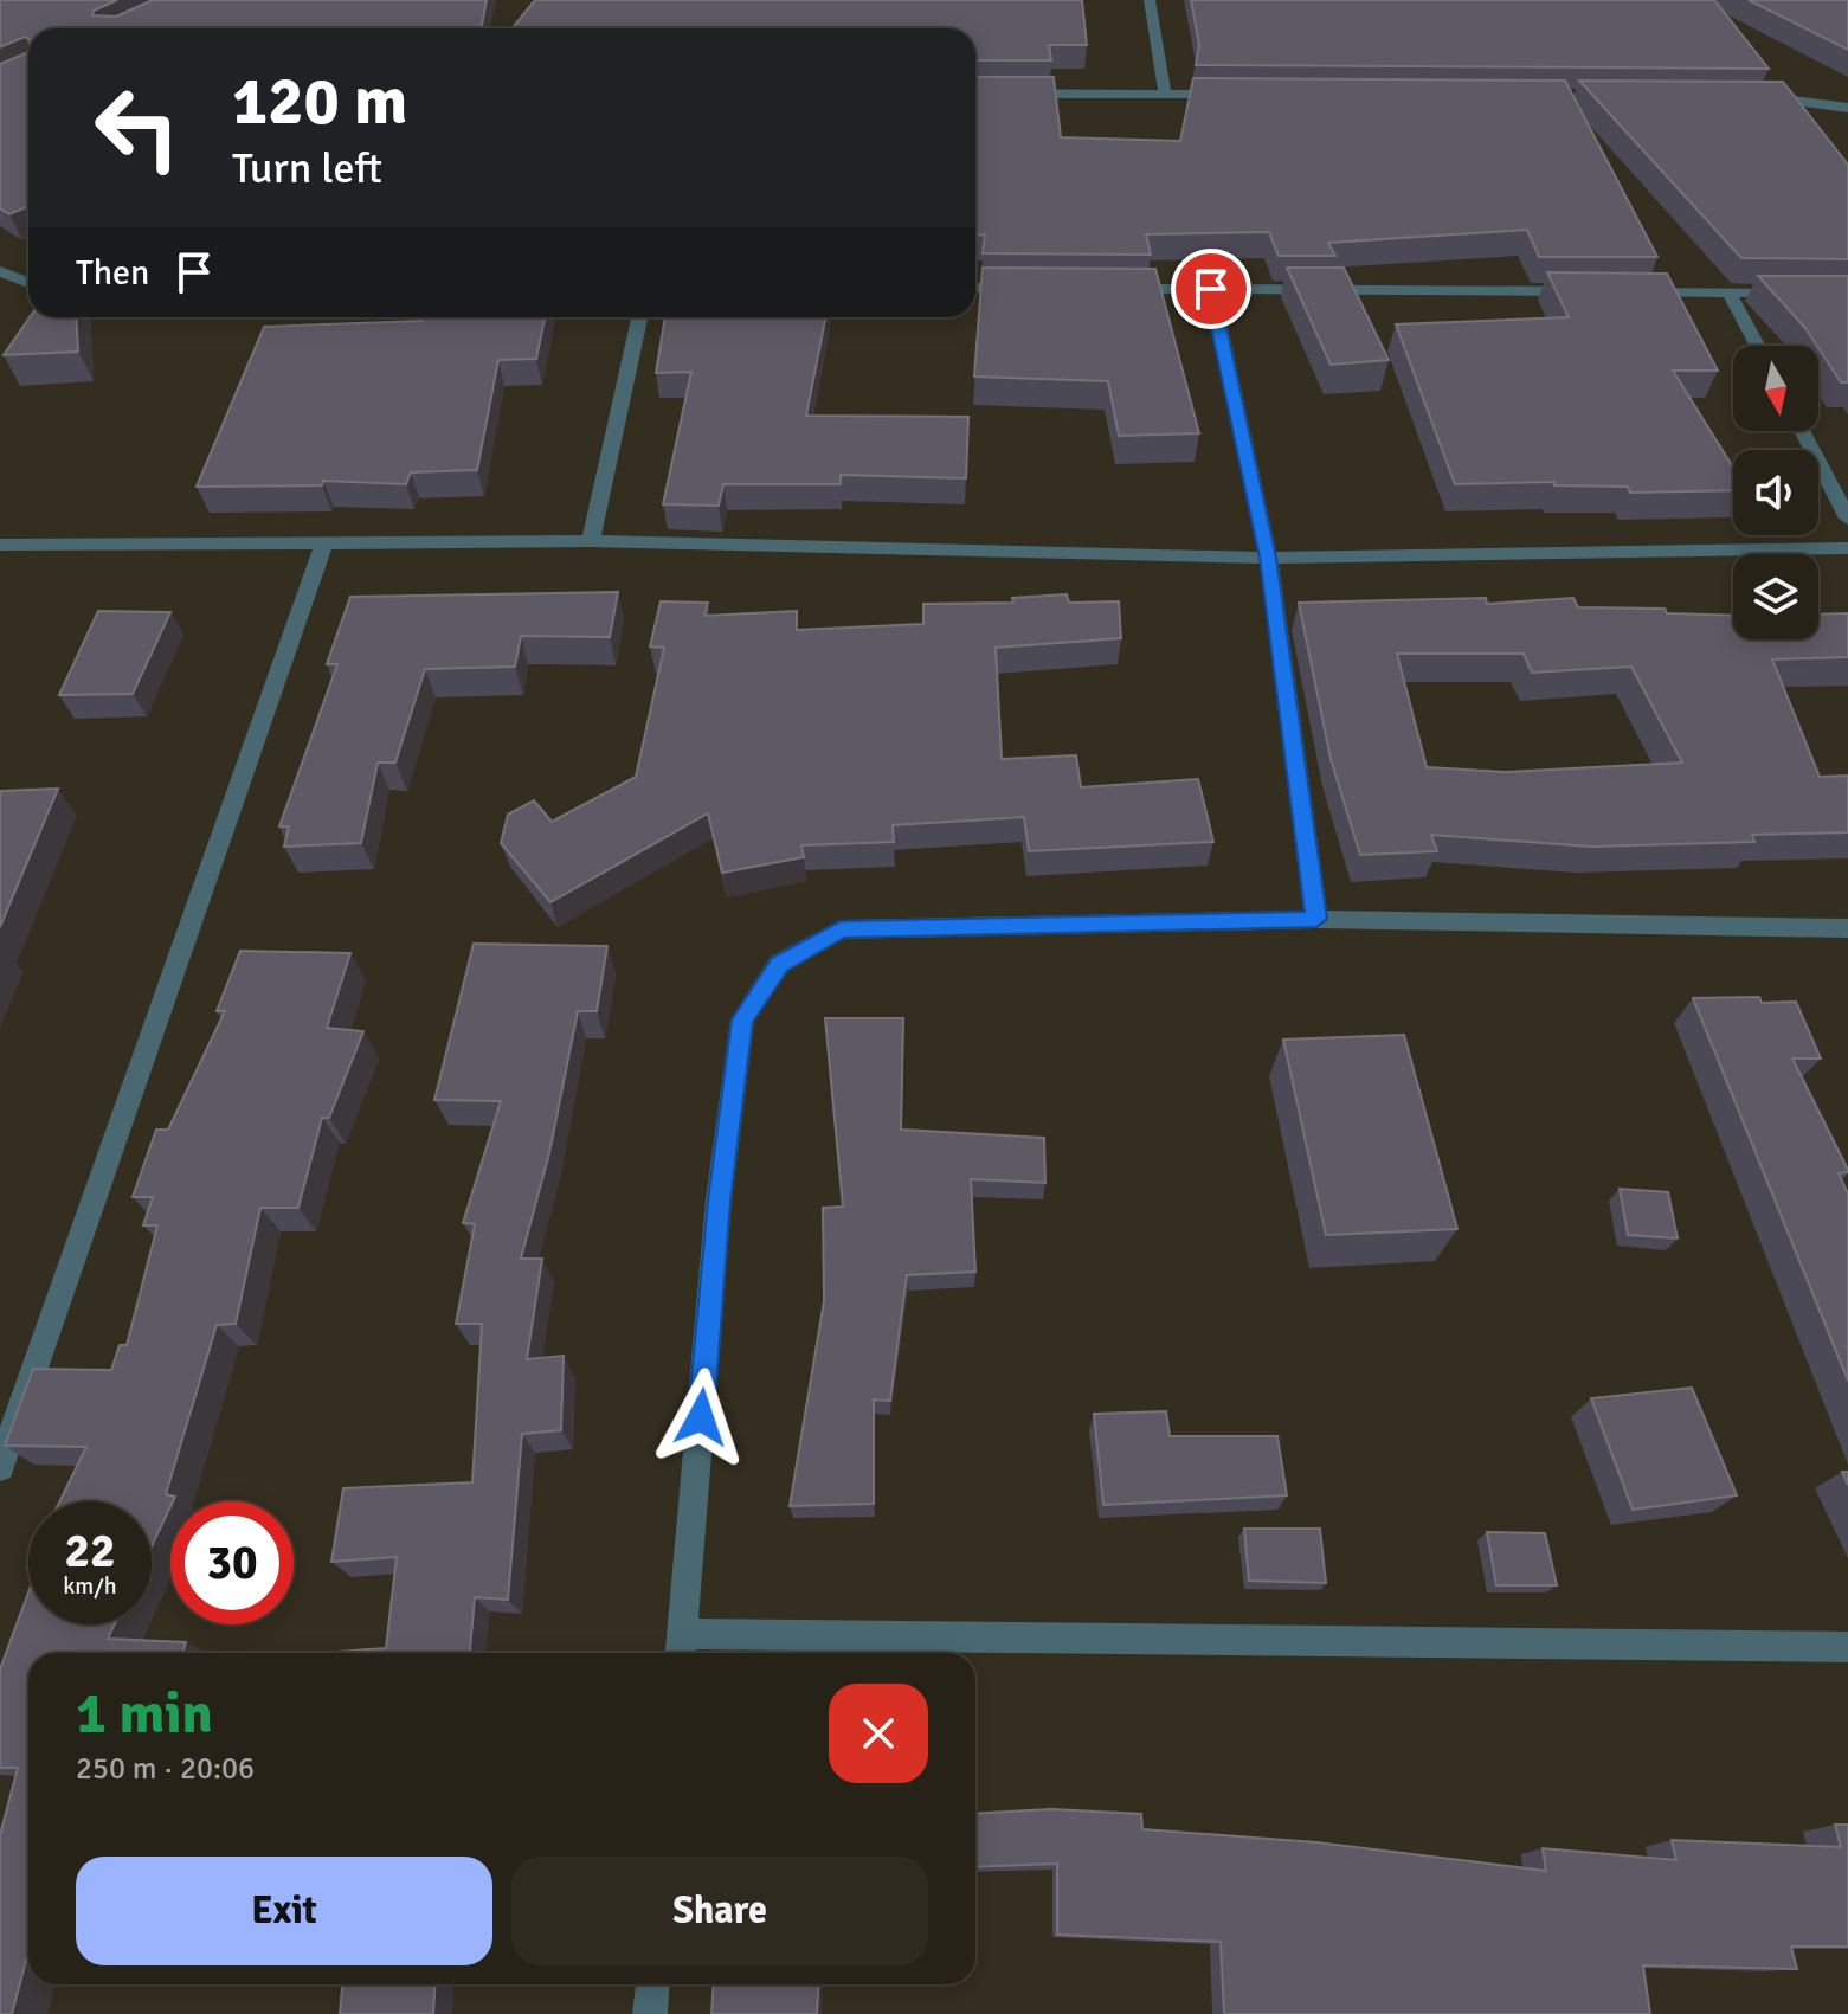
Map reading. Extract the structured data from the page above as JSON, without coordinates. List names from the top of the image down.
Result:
{
  "north": "bottom",
  "page": {
    "turn": ["120 m", "Turn left"],
    "then": "Then",
    "speed": "22 km/h",
    "limit": "30",
    "heading": ["1 min", "250 m · 20:06"],
    "buttons": ["Exit", "Share"]
  }
}
